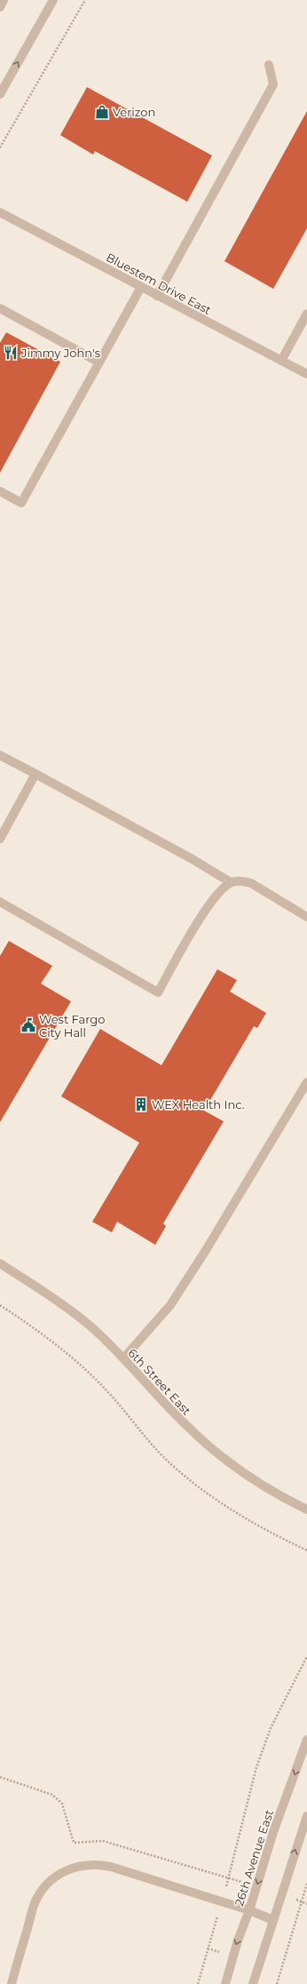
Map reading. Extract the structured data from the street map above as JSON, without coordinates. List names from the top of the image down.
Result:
{
  "streets": {
    "street": ["Bluestem Drive East", "6th Street East", "26th Avenue East"]
  },
  "places": {
    "shop": ["Verizon"],
    "restaurant": ["Jimmy John's"],
    "public building": ["West Fargo City Hall"],
    "building": ["WEX Health Inc."]
  }
}
